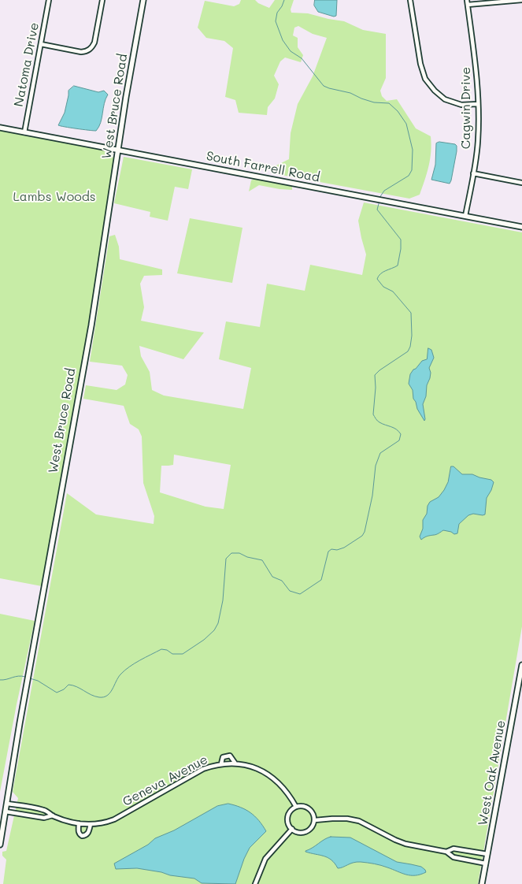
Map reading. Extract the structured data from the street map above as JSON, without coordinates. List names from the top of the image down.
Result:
{
  "streets": {
    "street": [
      "Natoma Drive",
      "West Bruce Road",
      "Cagwin Drive",
      "South Farrell Road",
      "West Oak Avenue",
      "Geneva Avenue"
    ]
  },
  "crossings": [
    ["Natoma Drive", "South Farrell Road"],
    ["West Bruce Road", "South Farrell Road"],
    ["West Bruce Road", "Geneva Avenue"],
    ["Cagwin Drive", "South Farrell Road"]
  ],
  "parks": ["Lambs Woods"]
}
